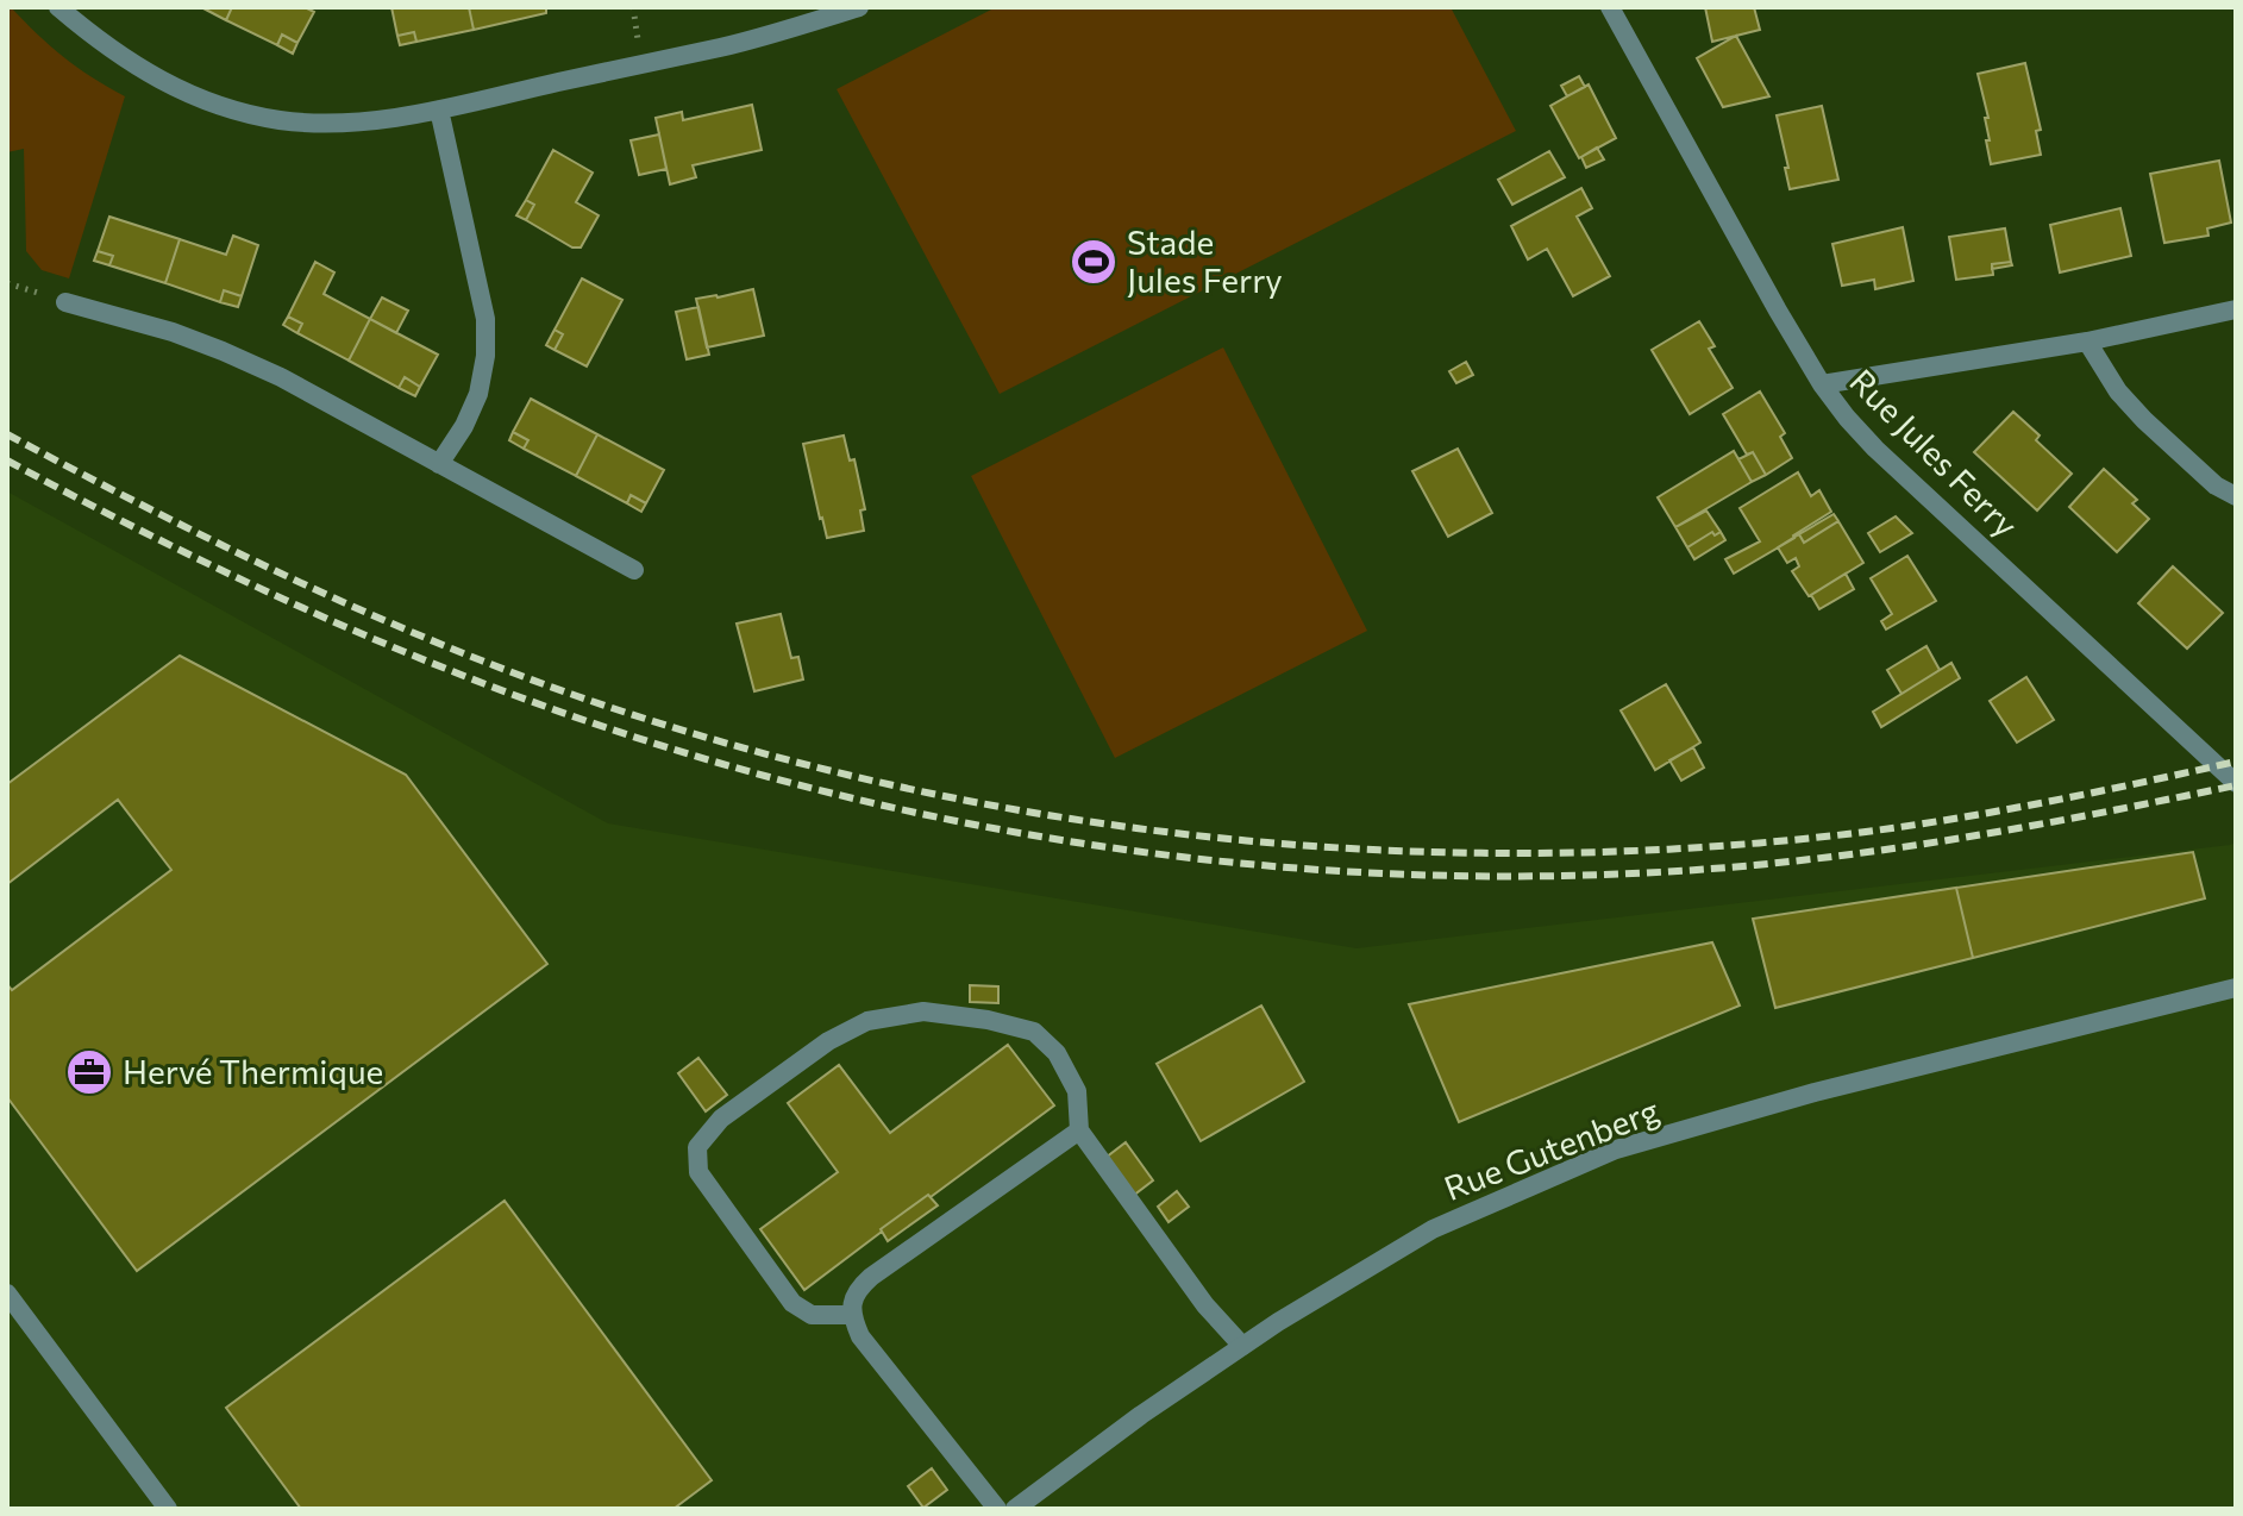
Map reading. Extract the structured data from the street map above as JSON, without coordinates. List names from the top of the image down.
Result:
{
  "streets": {
    "street": ["Rue Jules Ferry", "Rue Gutenberg"]
  },
  "places": {
    "sports": ["Stade Jules Ferry"],
    "office": ["Hervé Thermique"]
  }
}
